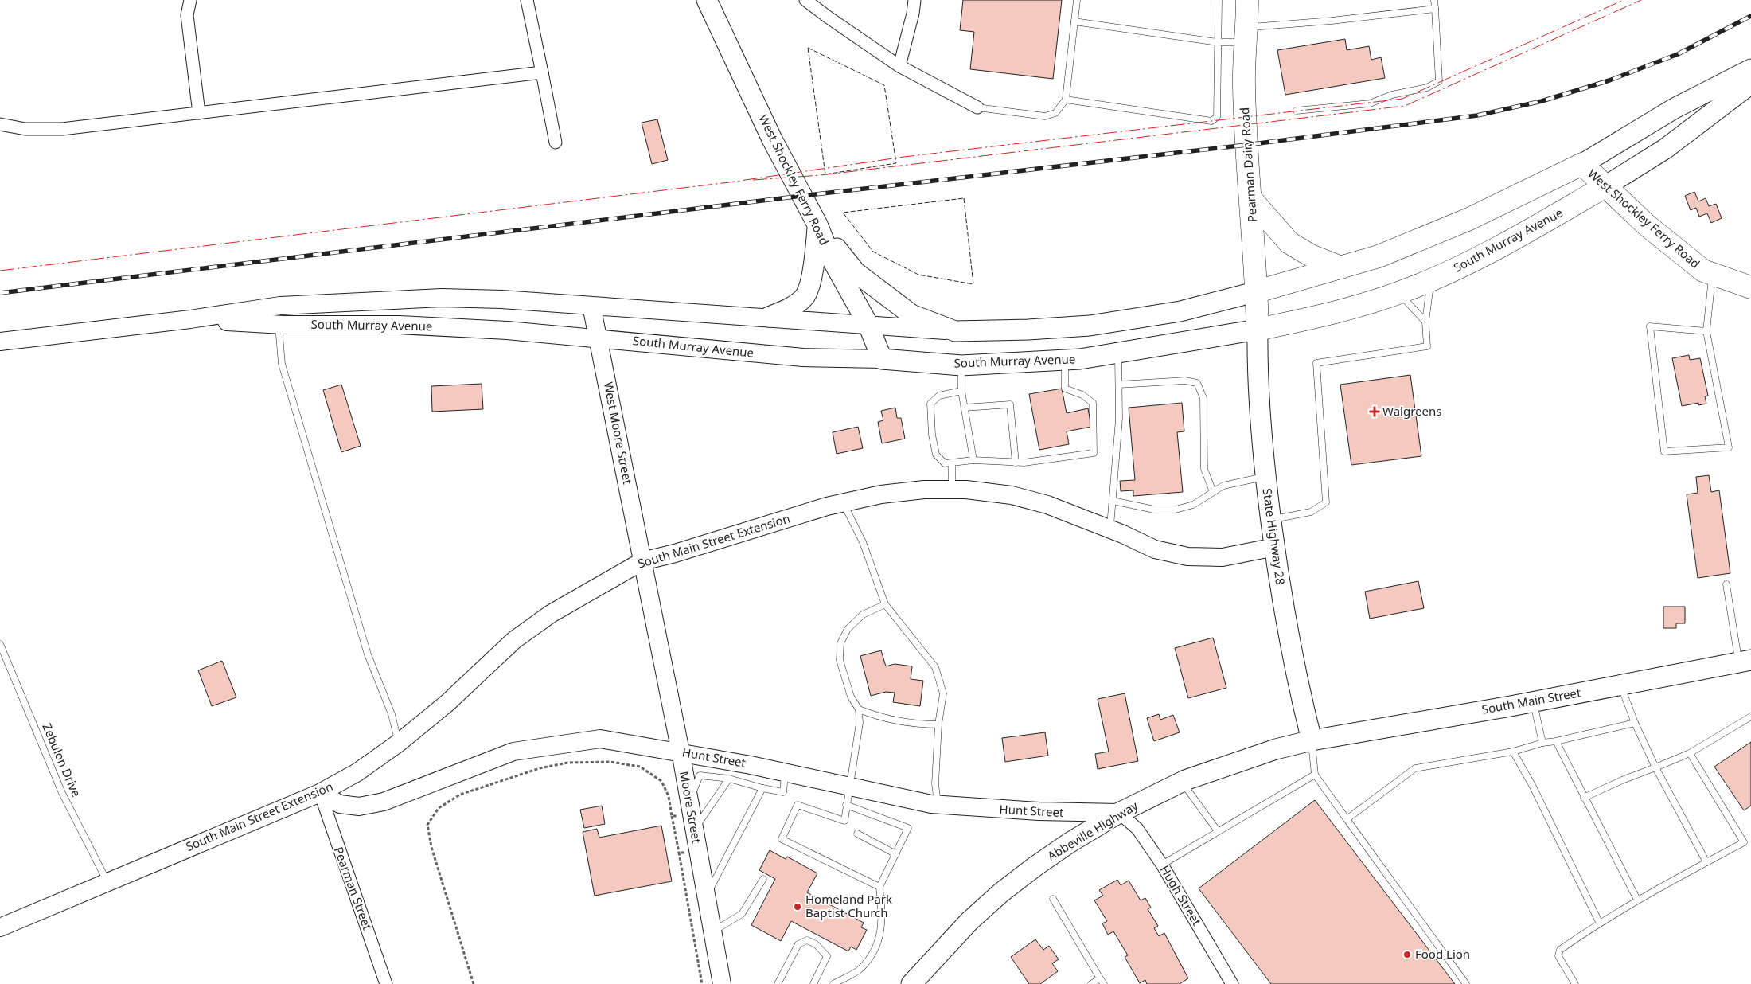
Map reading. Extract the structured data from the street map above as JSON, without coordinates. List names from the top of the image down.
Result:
{
  "streets": {
    "highway": ["Pearman Dairy Road", "West Shockley Ferry Road", "South Murray Avenue"],
    "main road": ["State Highway 28", "South Main Street", "Abbeville Highway"],
    "street": [
      "West Moore Street",
      "South Main Street Extension",
      "Hunt Street",
      "Moore Street",
      "Pearman Street",
      "Hugh Street"
    ],
    "lane": ["Zebulon Drive"]
  },
  "crossings": [
    ["Pearman Dairy Road", "South Murray Avenue"],
    ["Pearman Dairy Road", "State Highway 28"],
    ["West Shockley Ferry Road", "South Murray Avenue"],
    ["South Murray Avenue", "West Moore Street"],
    ["South Murray Avenue", "State Highway 28"],
    ["West Moore Street", "South Main Street Extension"],
    ["West Moore Street", "Moore Street"],
    ["State Highway 28", "South Main Street Extension"],
    ["State Highway 28", "South Main Street"],
    ["State Highway 28", "Abbeville Highway"],
    ["South Main Street Extension", "Hunt Street"],
    ["South Main Street Extension", "Zebulon Drive"],
    ["South Main Street Extension", "Moore Street"],
    ["South Main Street Extension", "Pearman Street"],
    ["South Main Street", "Abbeville Highway"],
    ["Hunt Street", "Moore Street"],
    ["Hunt Street", "Abbeville Highway"],
    ["Hunt Street", "Pearman Street"],
    ["Hunt Street", "Hugh Street"],
    ["Abbeville Highway", "Hugh Street"]
  ],
  "places": {
    "health": ["Walgreens"],
    "other": ["Homeland Park Baptist Church", "Food Lion"]
  }
}
